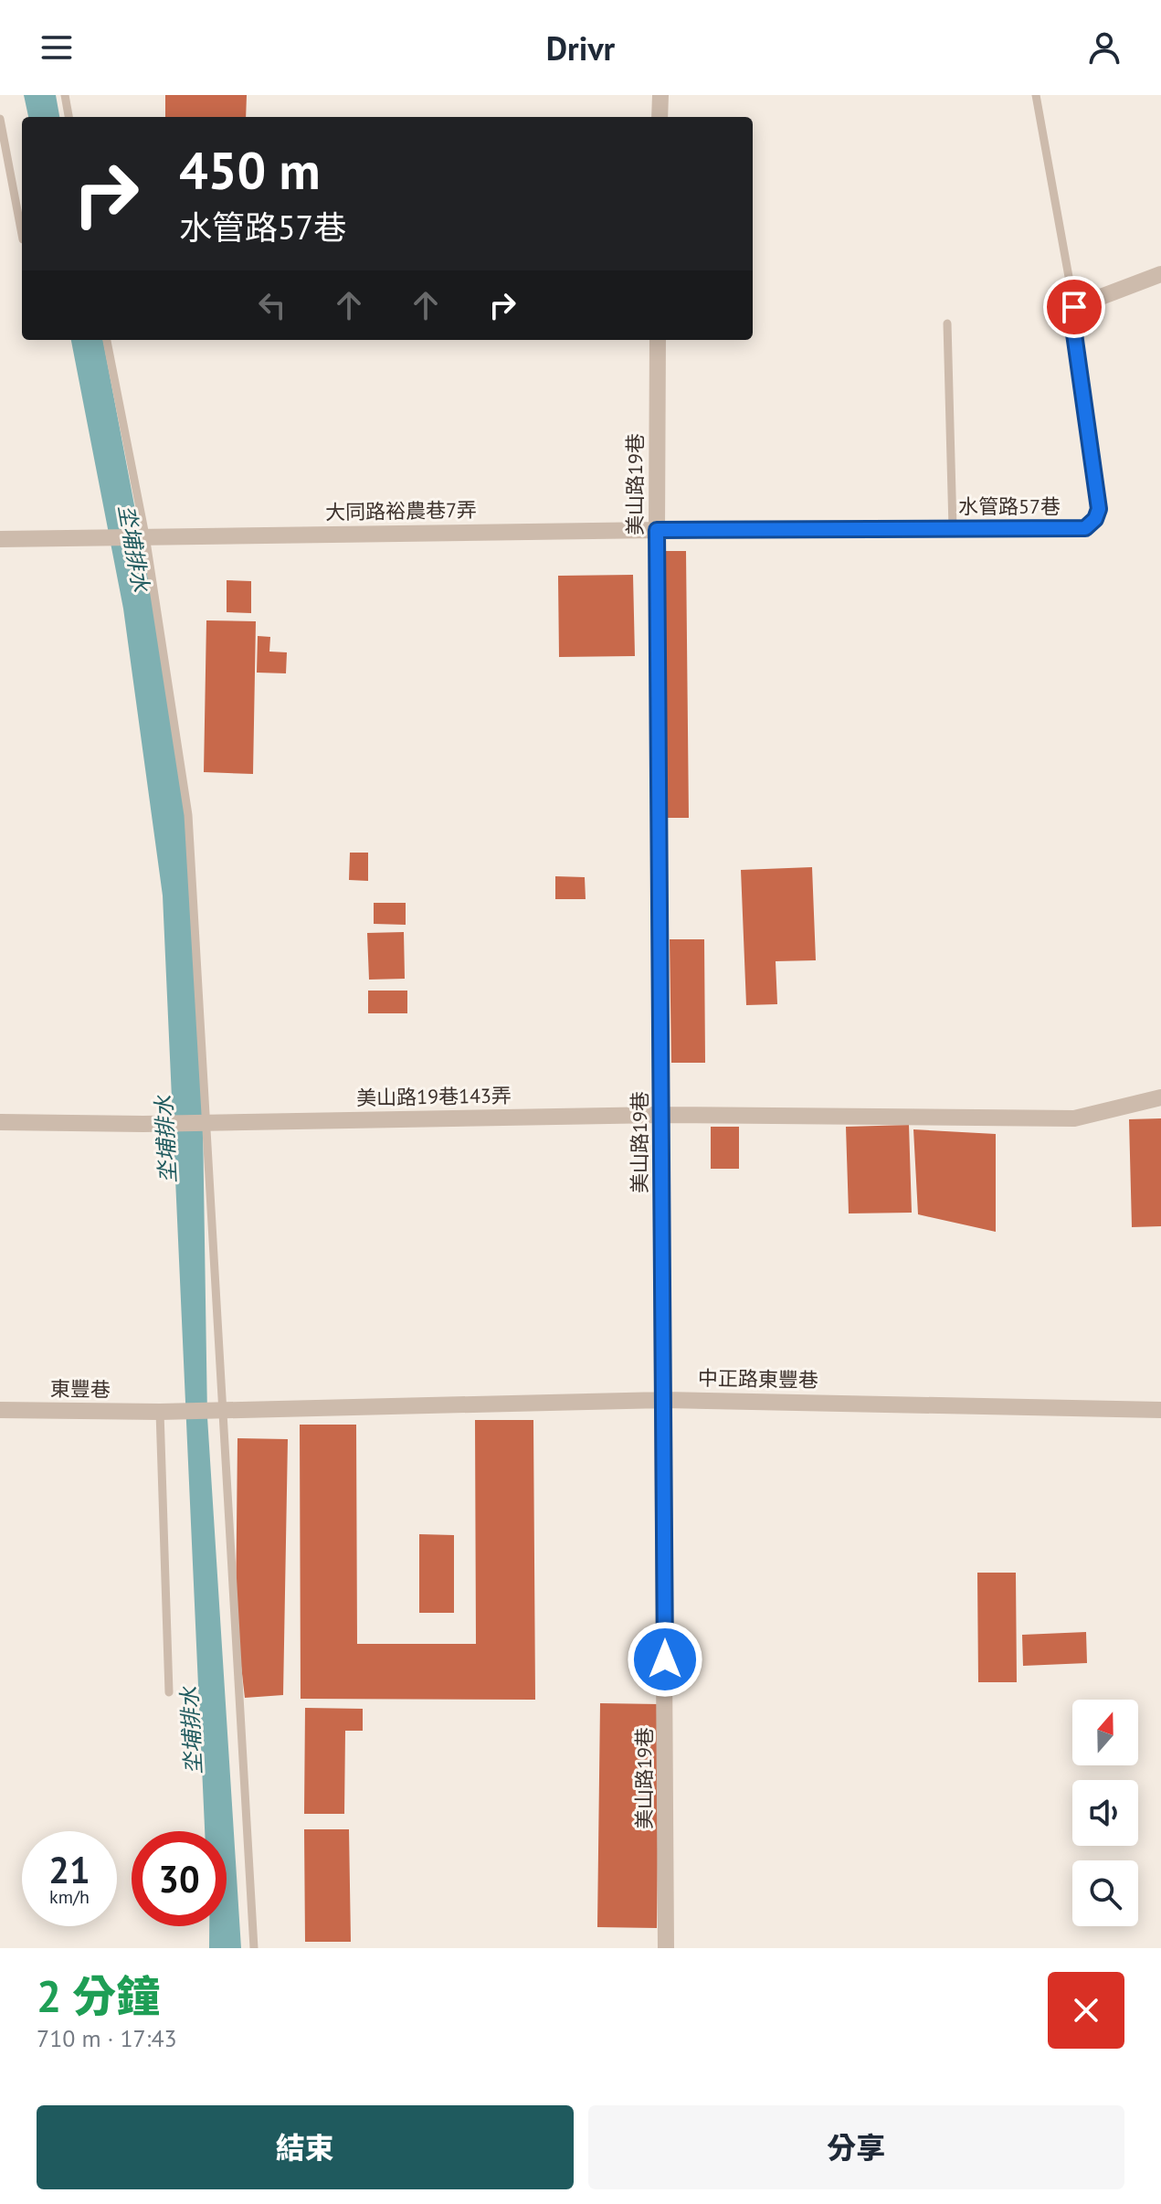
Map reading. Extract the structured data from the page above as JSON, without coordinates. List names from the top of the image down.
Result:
{
  "streets": {
    "street": [
      "美山路19巷",
      "水管路57巷",
      "大同路裕農巷7弄",
      "美山路19巷143弄",
      "中正路東豐巷",
      "東豐巷"
    ]
  },
  "crossings": [
    ["美山路19巷", "水管路57巷"],
    ["美山路19巷", "大同路裕農巷7弄"],
    ["美山路19巷", "美山路19巷143弄"],
    ["美山路19巷", "中正路東豐巷"],
    ["水管路57巷", "大同路裕農巷7弄"],
    ["中正路東豐巷", "東豐巷"]
  ],
  "water": ["坔埔排水"],
  "north": "top",
  "page": {
    "header": "Drivr",
    "turn": ["450 m", "水管路57巷"],
    "speed": "21 km/h",
    "limit": "30",
    "heading": ["2 分鐘", "710 m · 17:43"],
    "buttons": ["結束", "分享"]
  }
}
